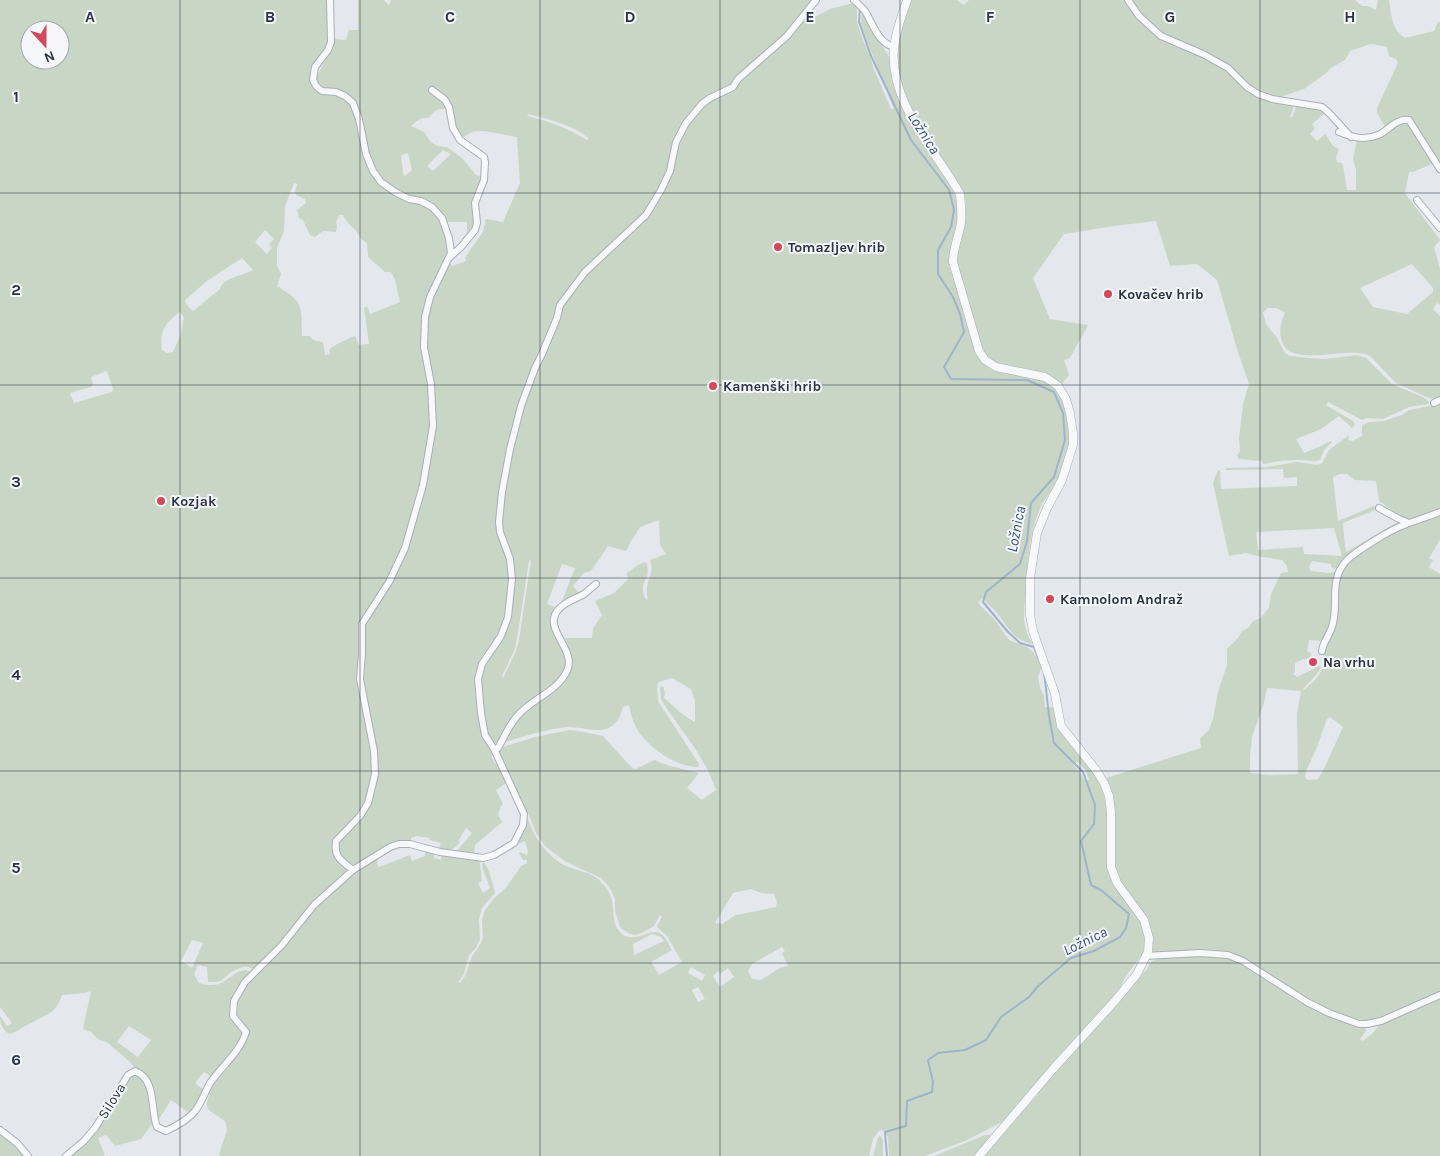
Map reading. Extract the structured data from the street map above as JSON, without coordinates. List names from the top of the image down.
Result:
{
  "streets": {
    "street": ["Silova"]
  },
  "water": ["Ložnica"],
  "places": [
    "Tomazljev hrib",
    "Kovačev hrib",
    "Kamenški hrib",
    "Kozjak",
    "Kamnolom Andraž",
    "Na vrhu"
  ],
  "north": "bottom",
  "grid": {
    "columns": [
      "A",
      "B",
      "C",
      "D",
      "E",
      "F",
      "G",
      "H"
    ],
    "rows": [
      "1",
      "2",
      "3",
      "4",
      "5",
      "6"
    ]
  }
}
